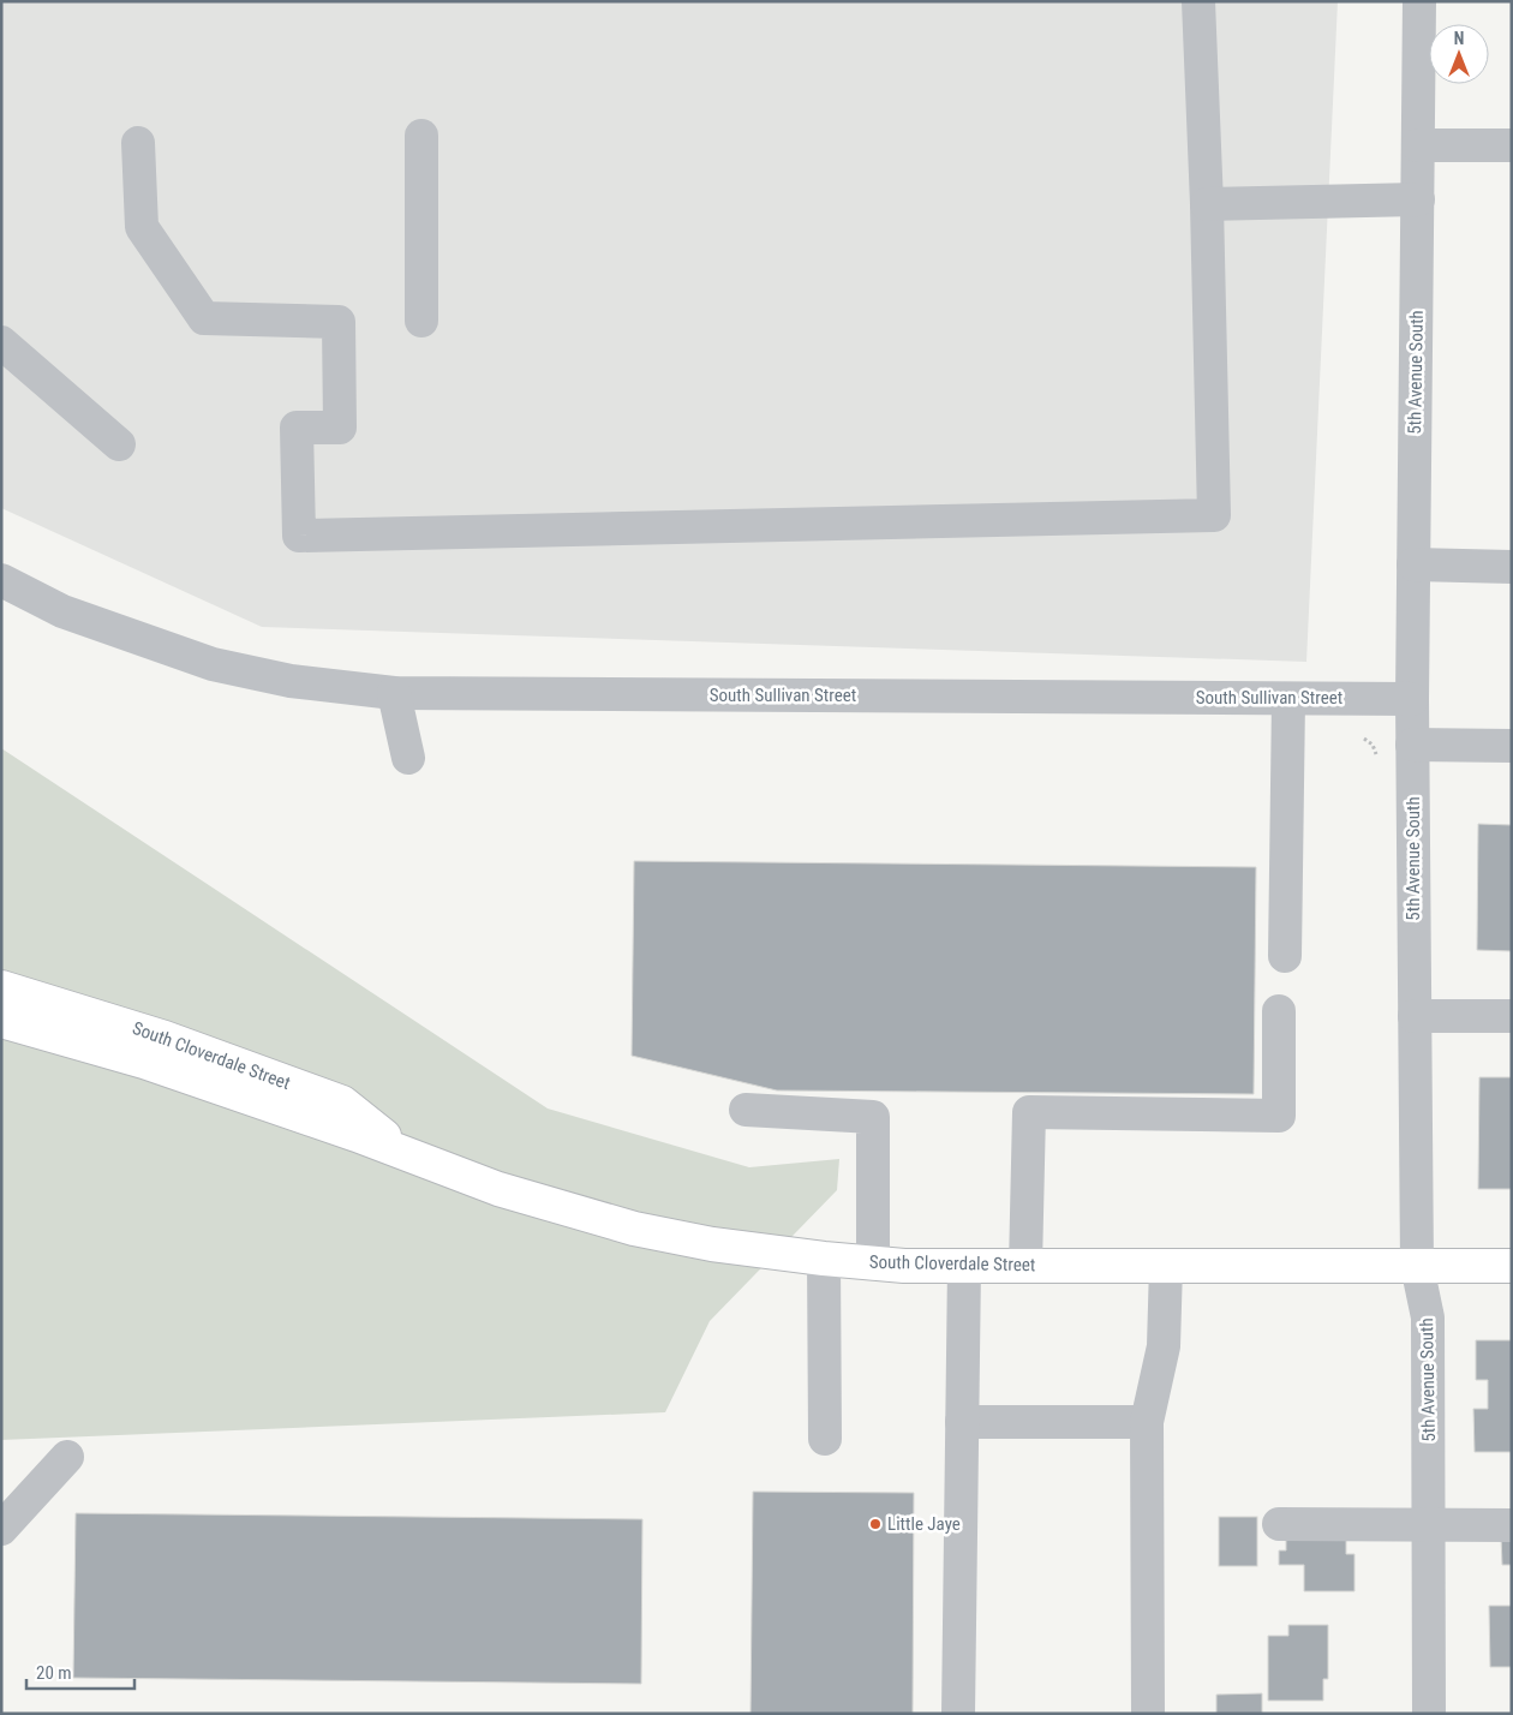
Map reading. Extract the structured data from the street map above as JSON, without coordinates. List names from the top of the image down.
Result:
{
  "streets": {
    "main road": ["South Cloverdale Street"],
    "street": ["5th Avenue South", "South Sullivan Street"]
  },
  "crossings": [
    ["5th Avenue South", "South Sullivan Street"],
    ["5th Avenue South", "South Cloverdale Street"]
  ],
  "places": ["Little Jaye"],
  "scale_bar": "20 m",
  "north": "top"
}
